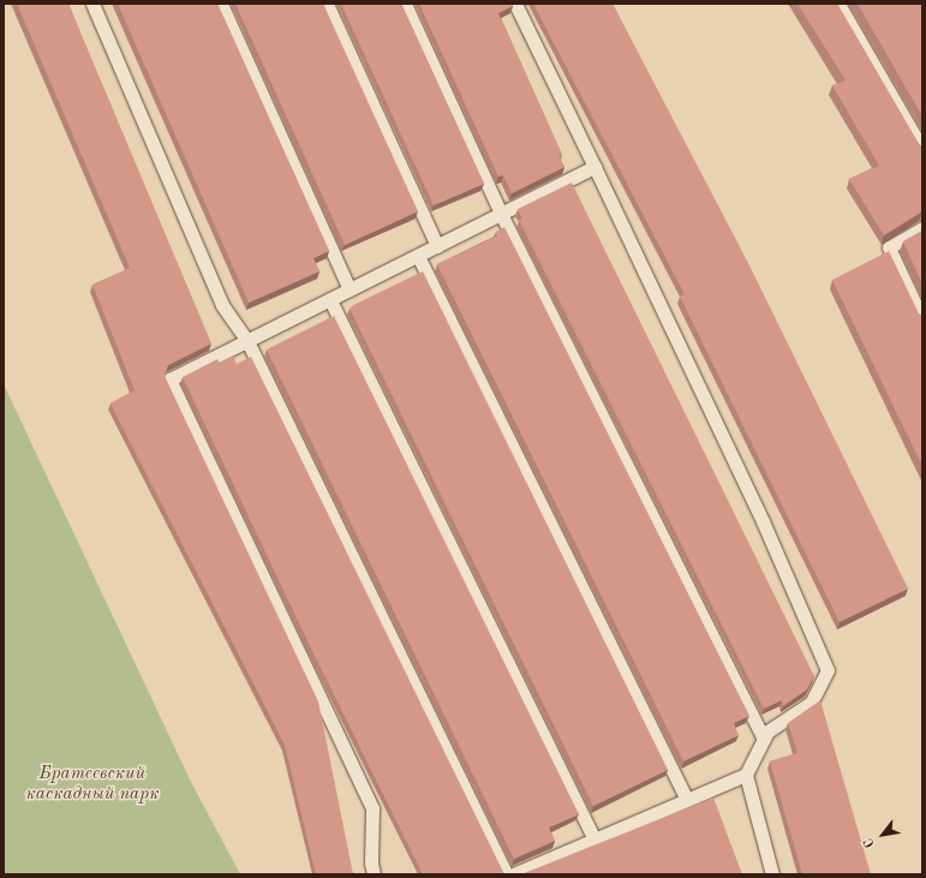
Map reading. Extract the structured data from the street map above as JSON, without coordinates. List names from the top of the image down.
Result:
{
  "parks": ["Братеевский каскадный парк"],
  "north": "bottom left"
}
